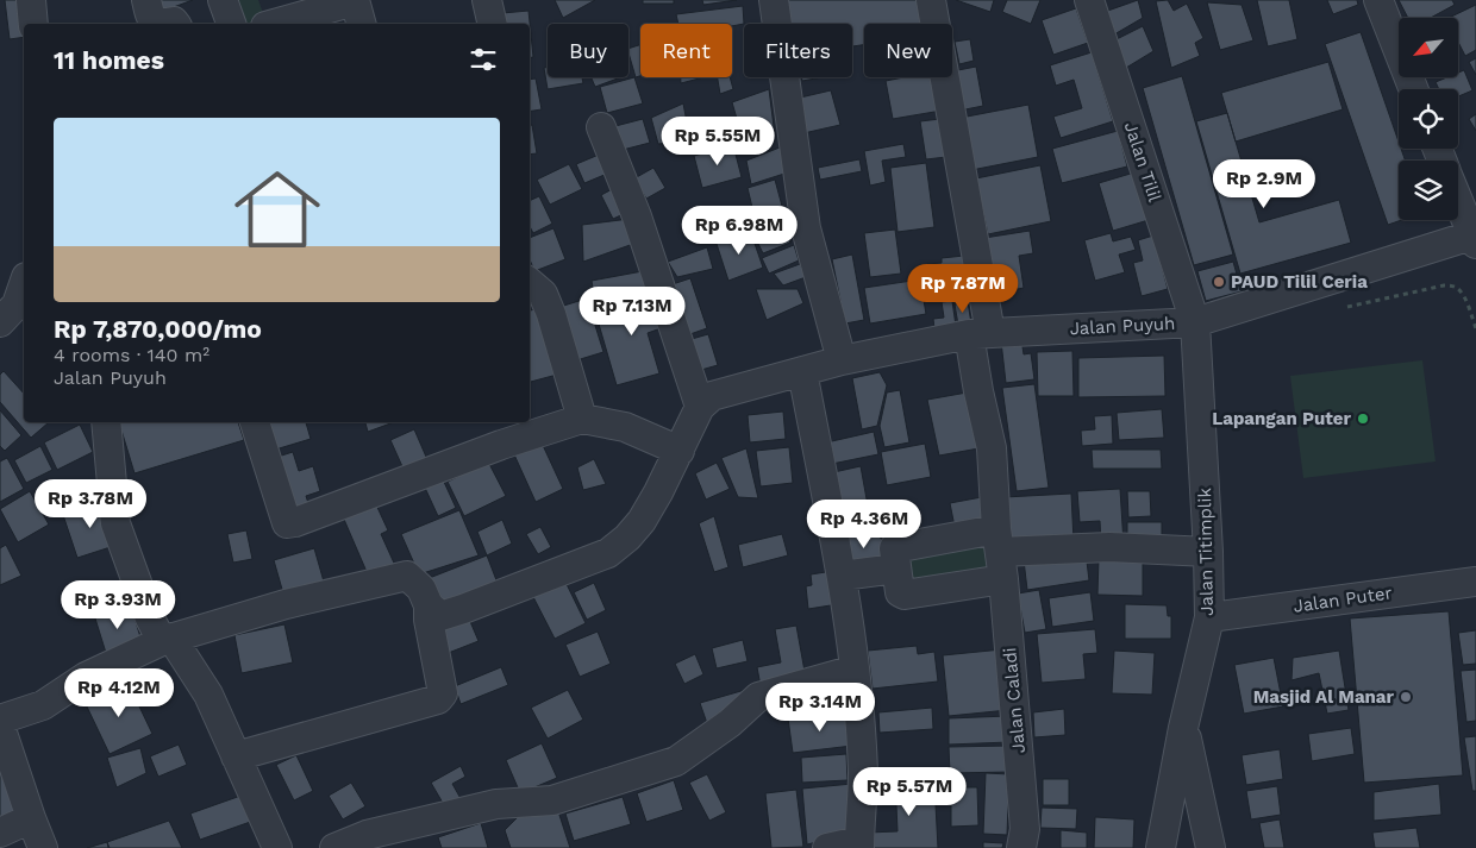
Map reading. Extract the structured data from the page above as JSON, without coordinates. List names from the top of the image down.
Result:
{
  "streets": {
    "street": [
      "Jalan Tilil",
      "Jalan Puyuh",
      "Jalan Titimplik",
      "Jalan Puter",
      "Jalan Caladi"
    ]
  },
  "crossings": [
    ["Jalan Tilil", "Jalan Puyuh"],
    ["Jalan Tilil", "Jalan Titimplik"],
    ["Jalan Puyuh", "Jalan Titimplik"],
    ["Jalan Puyuh", "Jalan Caladi"],
    ["Jalan Titimplik", "Jalan Puter"]
  ],
  "places": ["PAUD Tilil Ceria", "Lapangan Puter", "Masjid Al Manar"],
  "north": "bottom left",
  "page": {
    "chip": [
      "Buy",
      "Rent",
      "Filters",
      "New"
    ],
    "heading": "11 homes",
    "list": [
      {
        "name": "Rp 7,870,000/mo",
        "note": "4 rooms · 140 m² · Jalan Puyuh"
      }
    ],
    "price": [
      "Rp 5.55M",
      "Rp 2.9M",
      "Rp 6.98M",
      "Rp 7.87M",
      "Rp 7.13M",
      "Rp 3.78M",
      "Rp 4.36M",
      "Rp 3.93M",
      "Rp 4.12M",
      "Rp 3.14M",
      "Rp 5.57M"
    ]
  }
}
